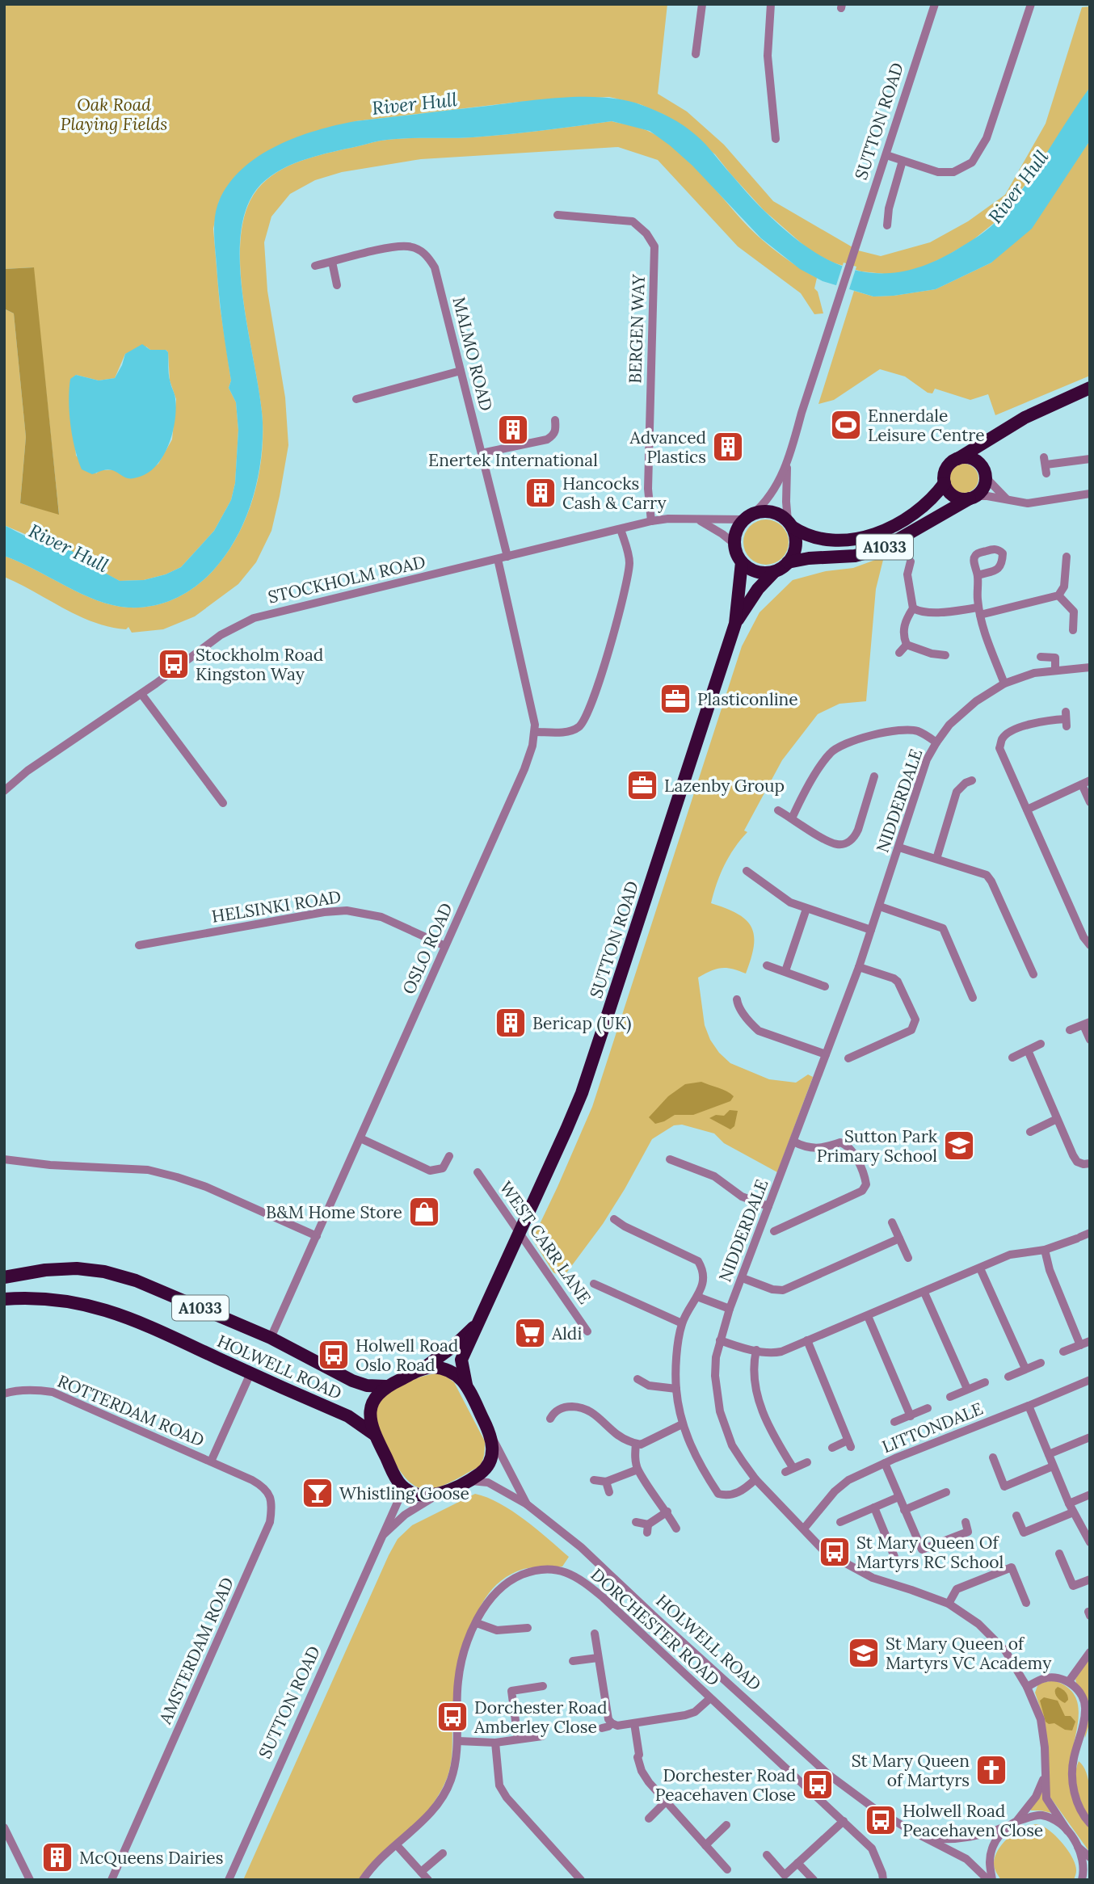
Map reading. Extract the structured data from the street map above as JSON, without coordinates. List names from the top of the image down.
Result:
{
  "streets": {
    "highway": ["SUTTON ROAD", "A1033", "HOLWELL ROAD"],
    "street": [
      "BERGEN WAY",
      "MALMO ROAD",
      "STOCKHOLM ROAD",
      "NIDDERDALE",
      "HELSINKI ROAD",
      "OSLO ROAD",
      "WEST CARR LANE",
      "ROTTERDAM ROAD",
      "LITTONDALE",
      "DORCHESTER ROAD",
      "AMSTERDAM ROAD"
    ]
  },
  "crossings": [
    ["SUTTON ROAD", "WEST CARR LANE"],
    ["SUTTON ROAD", "HOLWELL ROAD"],
    ["BERGEN WAY", "STOCKHOLM ROAD"],
    ["MALMO ROAD", "STOCKHOLM ROAD"],
    ["A1033", "STOCKHOLM ROAD"],
    ["STOCKHOLM ROAD", "OSLO ROAD"],
    ["NIDDERDALE", "HOLWELL ROAD"],
    ["NIDDERDALE", "LITTONDALE"],
    ["HELSINKI ROAD", "OSLO ROAD"],
    ["OSLO ROAD", "HOLWELL ROAD"],
    ["ROTTERDAM ROAD", "AMSTERDAM ROAD"]
  ],
  "water": ["River Hull"],
  "parks": ["Oak Road Playing Fields"],
  "places": {
    "sports": ["Ennerdale Leisure Centre"],
    "building": [
      "Enertek International",
      "Advanced Plastics",
      "Hancocks Cash & Carry",
      "Bericap (UK)",
      "McQueens Dairies"
    ],
    "bus stop": [
      "Stockholm Road Kingston Way",
      "Holwell Road Oslo Road",
      "St Mary Queen Of Martyrs RC School",
      "Dorchester Road Amberley Close",
      "Dorchester Road Peacehaven Close",
      "Holwell Road Peacehaven Close"
    ],
    "office": ["Plasticonline", "Lazenby Group"],
    "school or university": ["Sutton Park Primary School", "St Mary Queen of Martyrs VC Academy"],
    "shop": ["B&M Home Store"],
    "supermarket": ["Aldi"],
    "bar": ["Whistling Goose"],
    "church": ["St Mary Queen of Martyrs"]
  }
}
